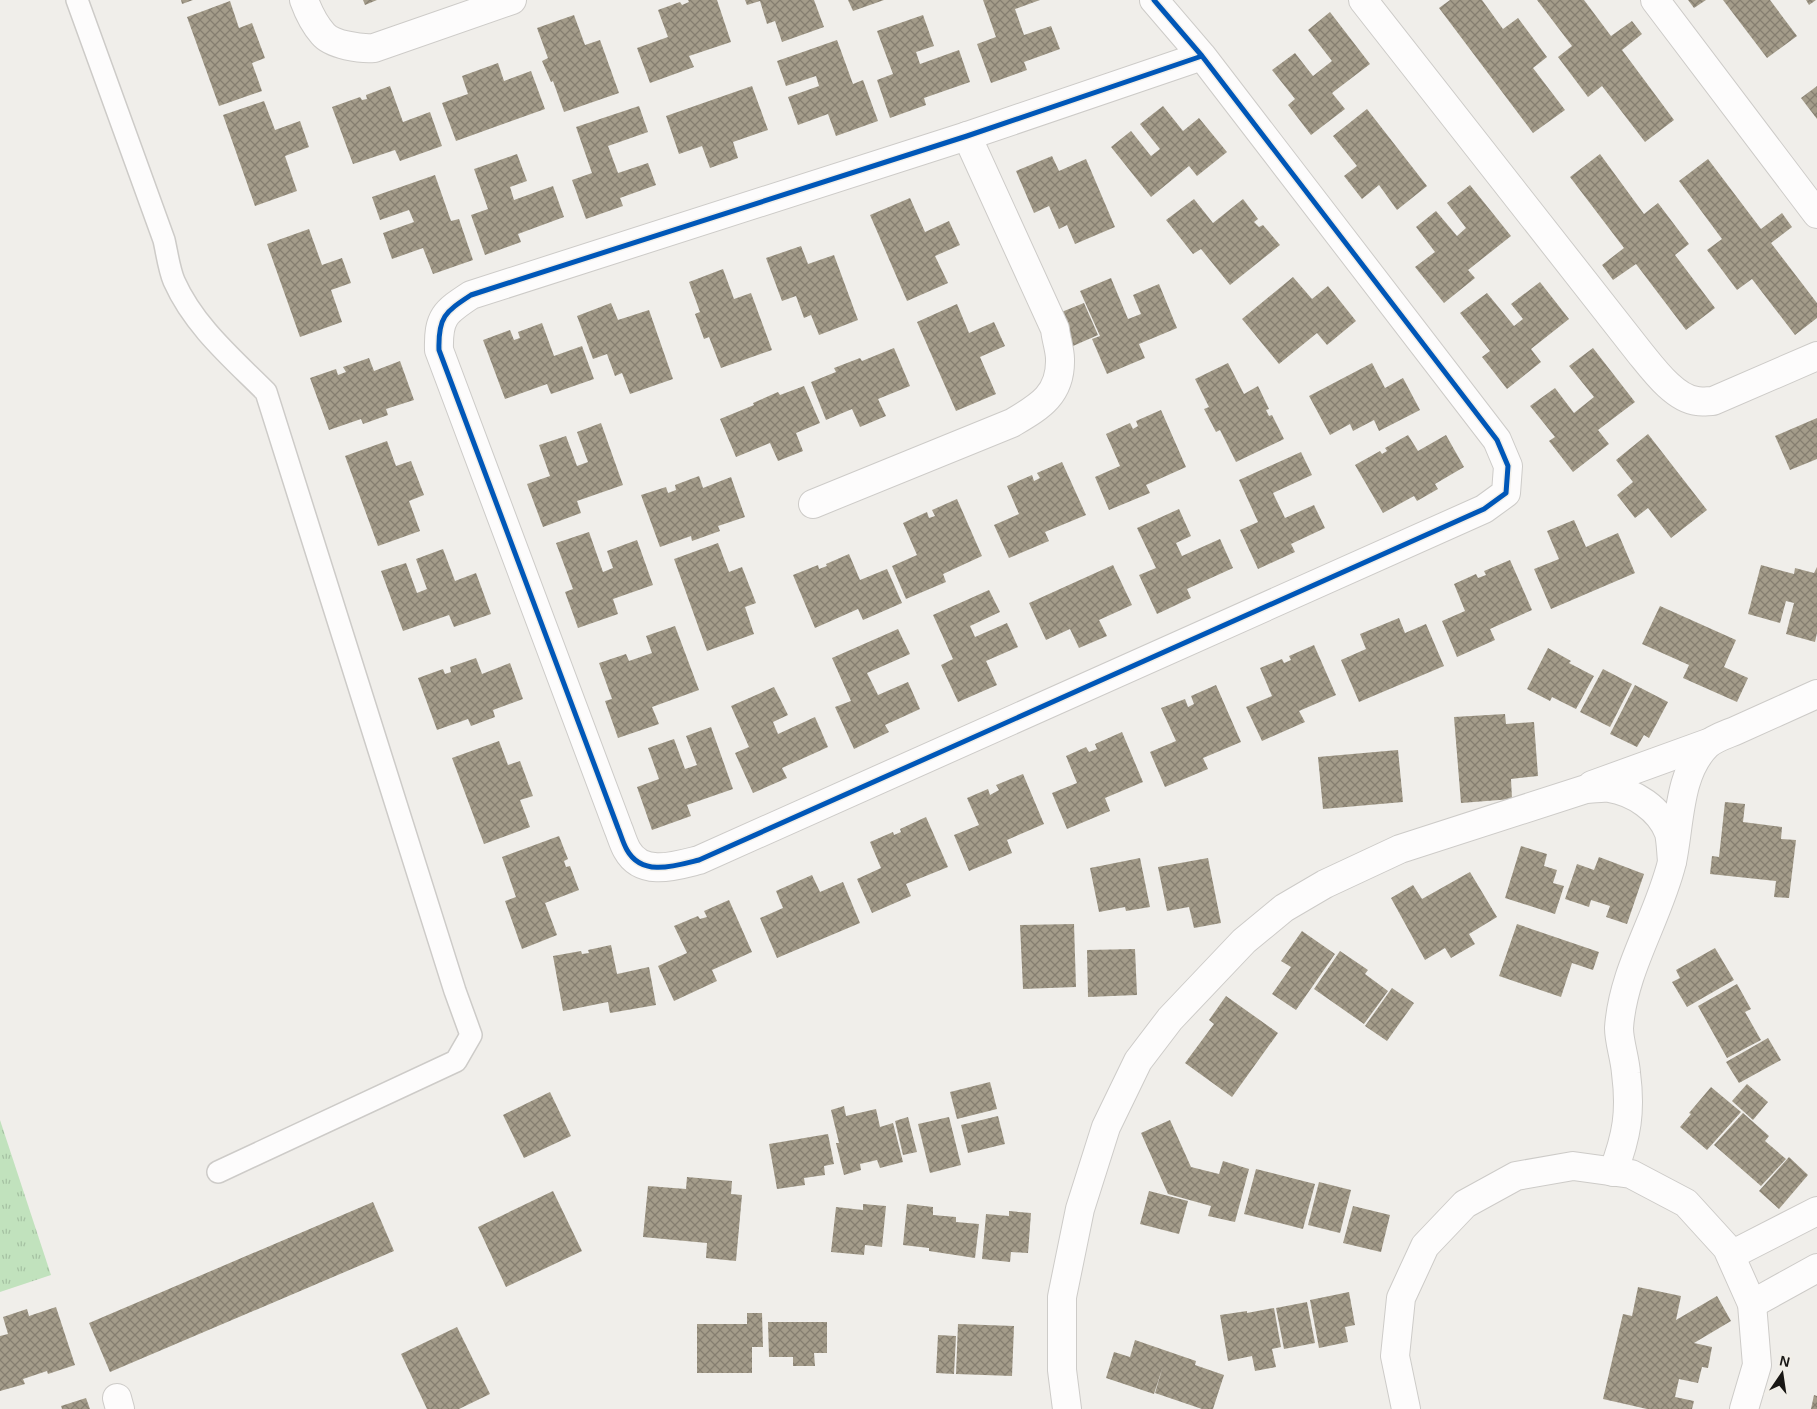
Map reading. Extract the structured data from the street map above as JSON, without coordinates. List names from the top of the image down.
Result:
{
  "north": "top"
}
